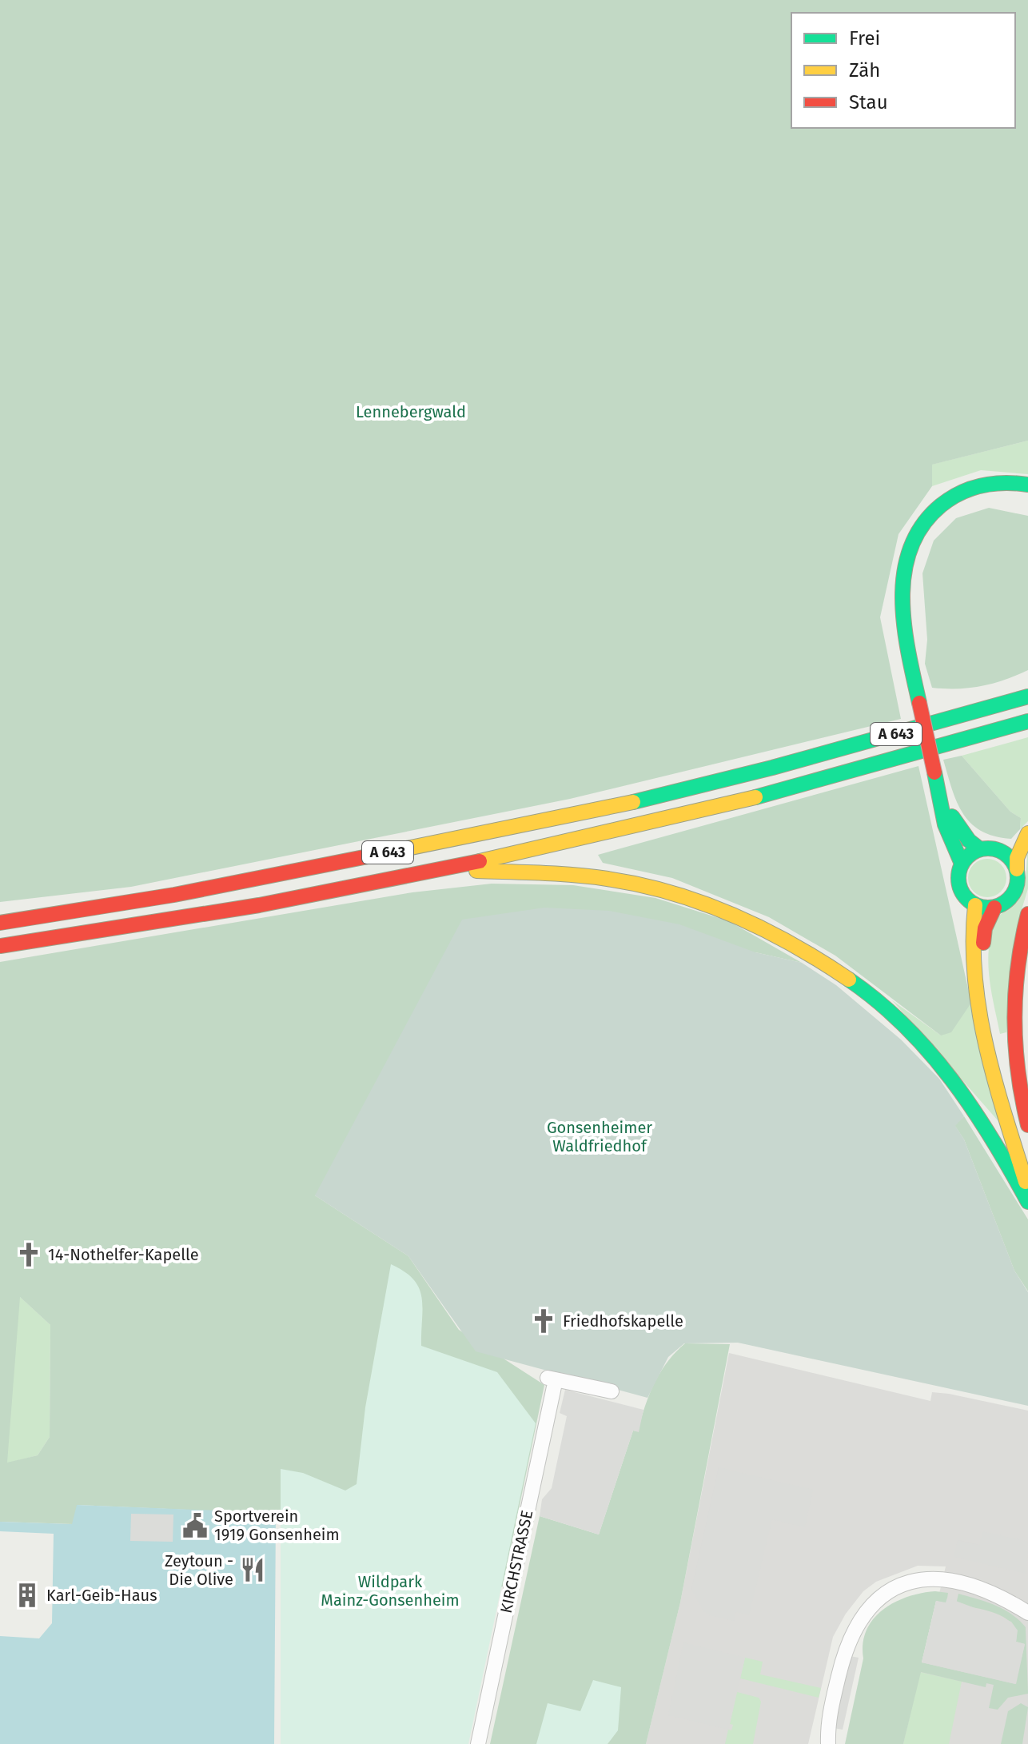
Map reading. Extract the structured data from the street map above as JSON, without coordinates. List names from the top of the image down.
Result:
{
  "streets": {
    "main road": ["A 643"],
    "street": ["KIRCHSTRASSE"]
  },
  "parks": ["Lennebergwald", "Gonsenheimer Waldfriedhof", "Wildpark Mainz-Gonsenheim"],
  "places": {
    "church": ["14-Nothelfer-Kapelle", "Friedhofskapelle"],
    "public building": ["Sportverein 1919 Gonsenheim"],
    "restaurant": ["Zeytoun - Die Olive"],
    "building": ["Karl-Geib-Haus"]
  },
  "legend": ["Frei", "Zäh", "Stau"]
}
